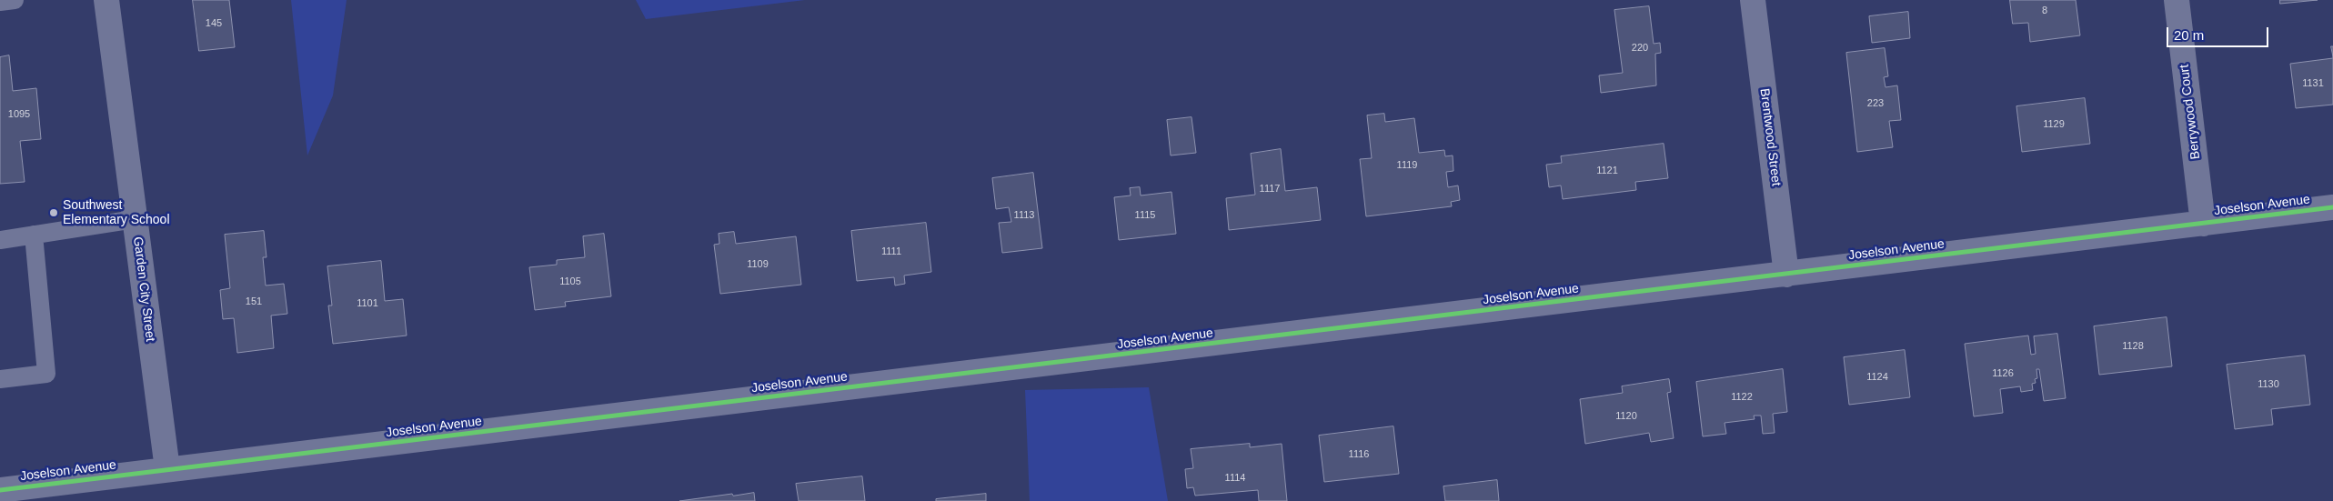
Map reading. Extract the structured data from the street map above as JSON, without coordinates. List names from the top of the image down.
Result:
{
  "streets": {
    "street": [
      "Berrywood Court",
      "Brentwood Street",
      "Joselson Avenue",
      "Garden City Street"
    ]
  },
  "crossings": [
    ["Berrywood Court", "Joselson Avenue"],
    ["Brentwood Street", "Joselson Avenue"],
    ["Joselson Avenue", "Garden City Street"]
  ],
  "places": ["Southwest Elementary School"],
  "house_numbers": [
    "8",
    "145",
    "220",
    "1131",
    "223",
    "1095",
    "1129",
    "1119",
    "1121",
    "1117",
    "1113",
    "1115",
    "1111",
    "1109",
    "1105",
    "151",
    "1101",
    "1128",
    "1126",
    "1124",
    "1130",
    "1122",
    "1120",
    "1116",
    "1114"
  ],
  "scale_bar": "20 m"
}
